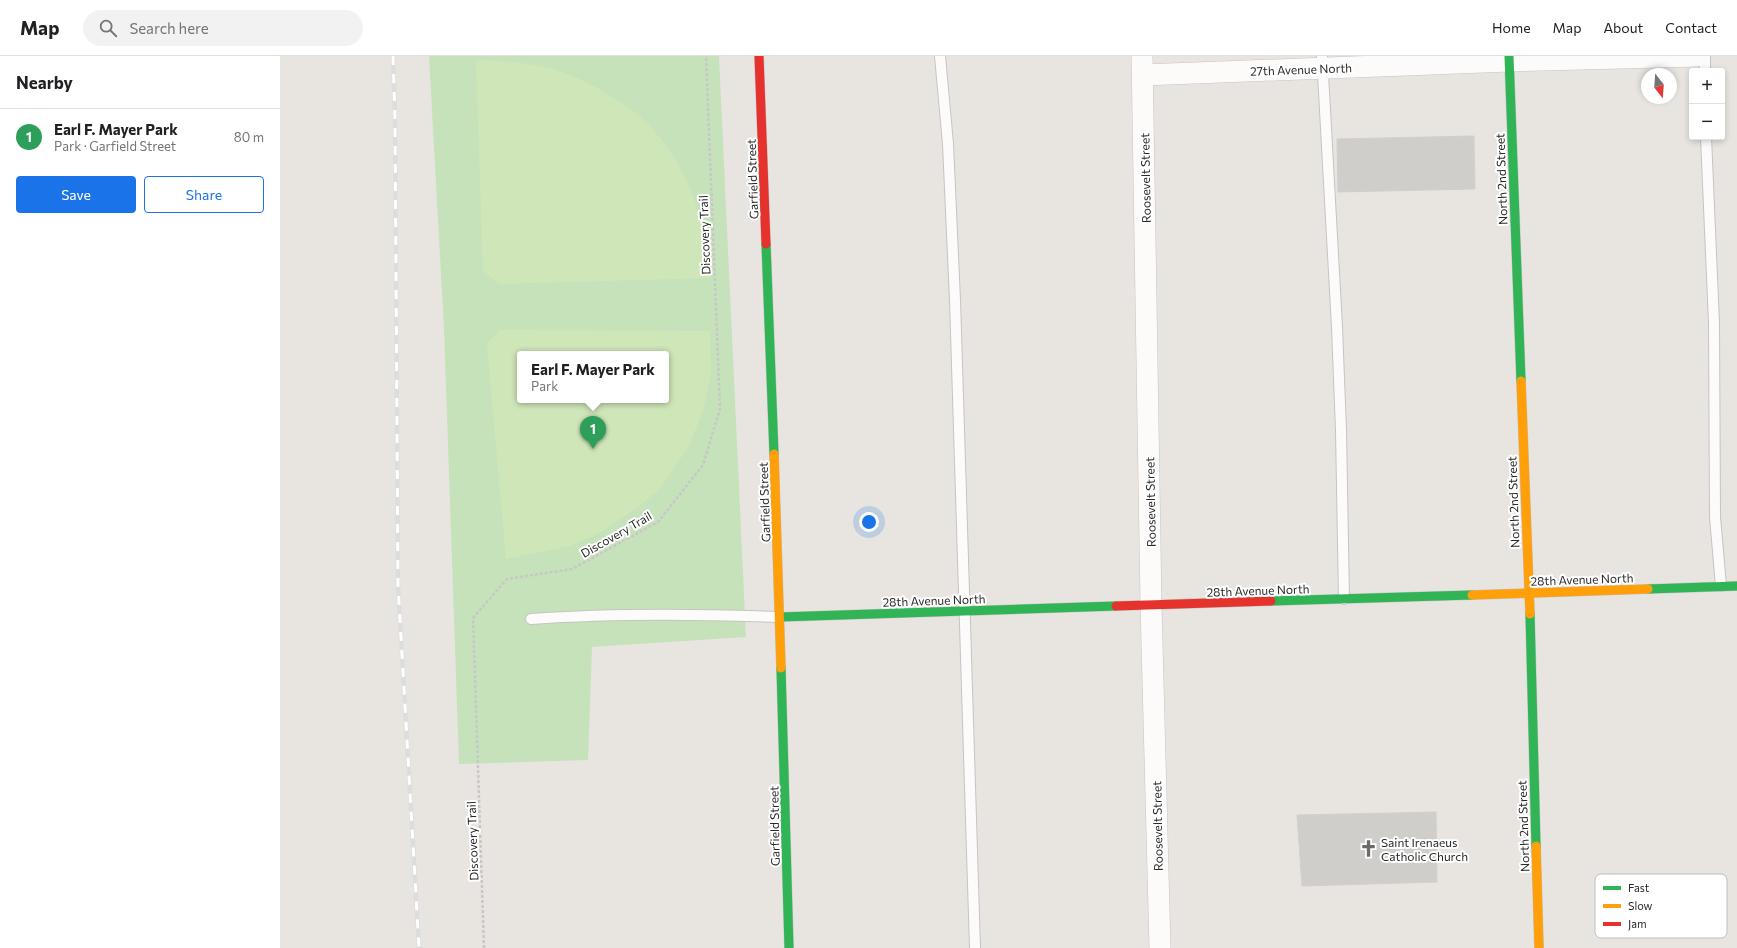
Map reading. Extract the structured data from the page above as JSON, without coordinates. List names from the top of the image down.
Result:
{
  "streets": {
    "street": [
      "27th Avenue North",
      "Roosevelt Street",
      "Garfield Street",
      "North 2nd Street",
      "28th Avenue North"
    ],
    "path": ["Discovery Trail"]
  },
  "crossings": [
    ["27th Avenue North", "Roosevelt Street"],
    ["27th Avenue North", "North 2nd Street"],
    ["Roosevelt Street", "28th Avenue North"],
    ["Garfield Street", "28th Avenue North"],
    ["North 2nd Street", "28th Avenue North"]
  ],
  "places": {
    "church": ["Saint Irenaeus Catholic Church"]
  },
  "legend": ["Fast", "Slow", "Jam"],
  "north": "bottom",
  "page": {
    "header": "Map",
    "search": "Search here",
    "nav": [
      "Home",
      "Map",
      "About",
      "Contact"
    ],
    "heading": "Nearby",
    "map_buttons": ["+", "−"],
    "list": [
      {
        "mark": "1",
        "name": "Earl F. Mayer Park",
        "note": "Park · Garfield Street",
        "value": "80 m"
      }
    ],
    "buttons": ["Save", "Share"],
    "popup": ["Earl F. Mayer Park", "Park"],
    "pins": "1"
  }
}
